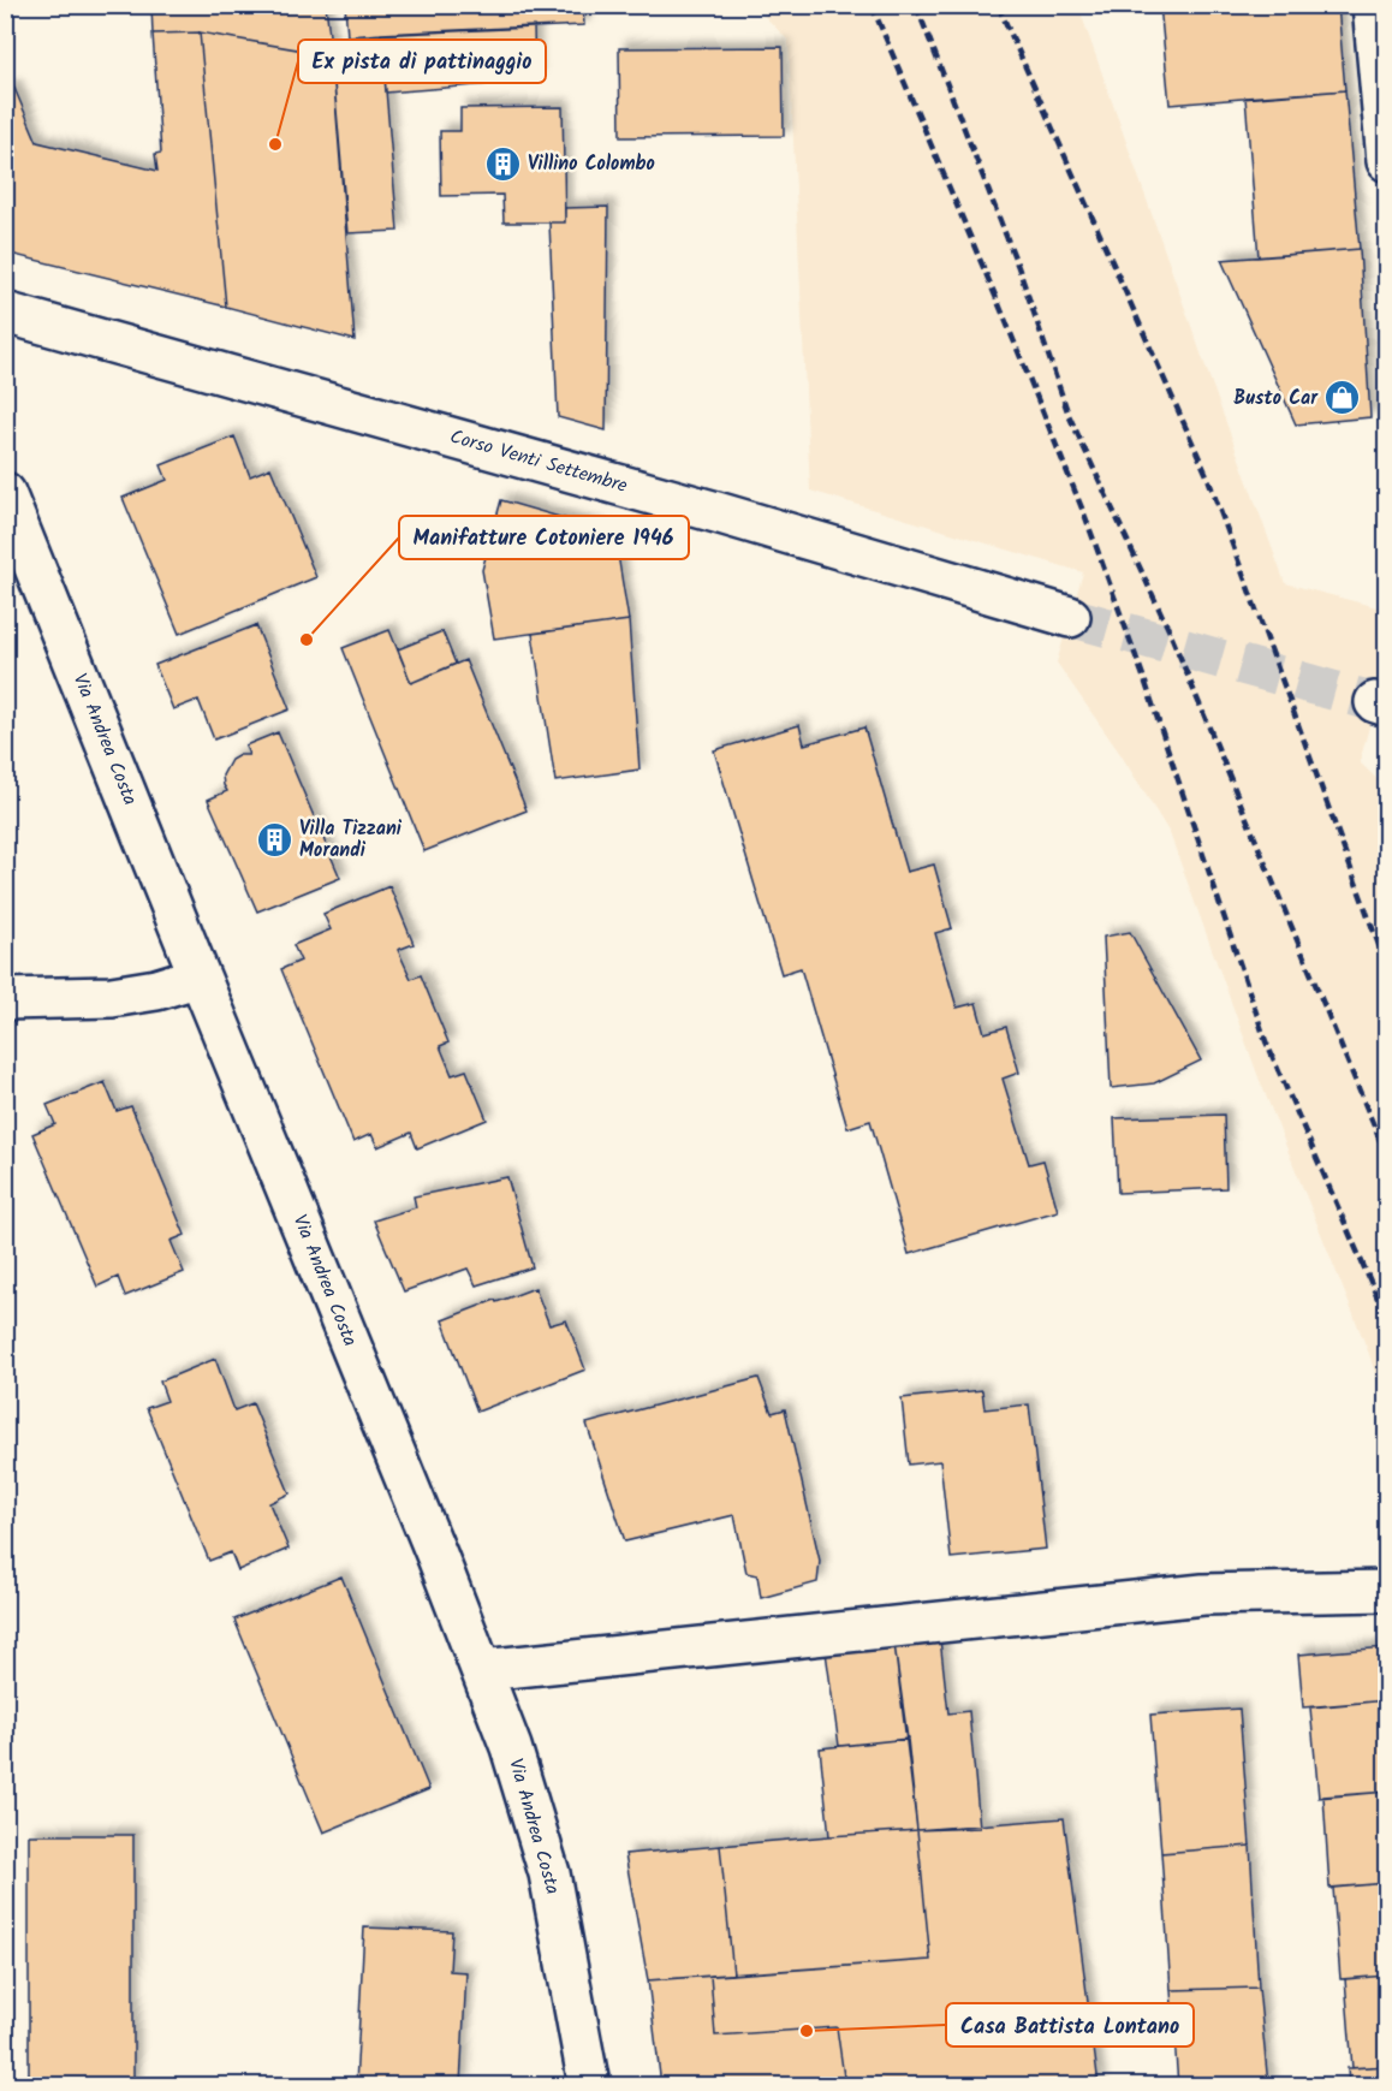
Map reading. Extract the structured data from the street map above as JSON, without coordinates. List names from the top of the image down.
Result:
{
  "streets": {
    "street": ["Corso Venti Settembre", "Via Andrea Costa"]
  },
  "places": {
    "other": ["Ex pista di pattinaggio", "Manifatture Cotoniere 1946", "Casa Battista Lontano"],
    "building": ["Villino Colombo", "Villa Tizzani Morandi"],
    "shop": ["Busto Car"]
  }
}
